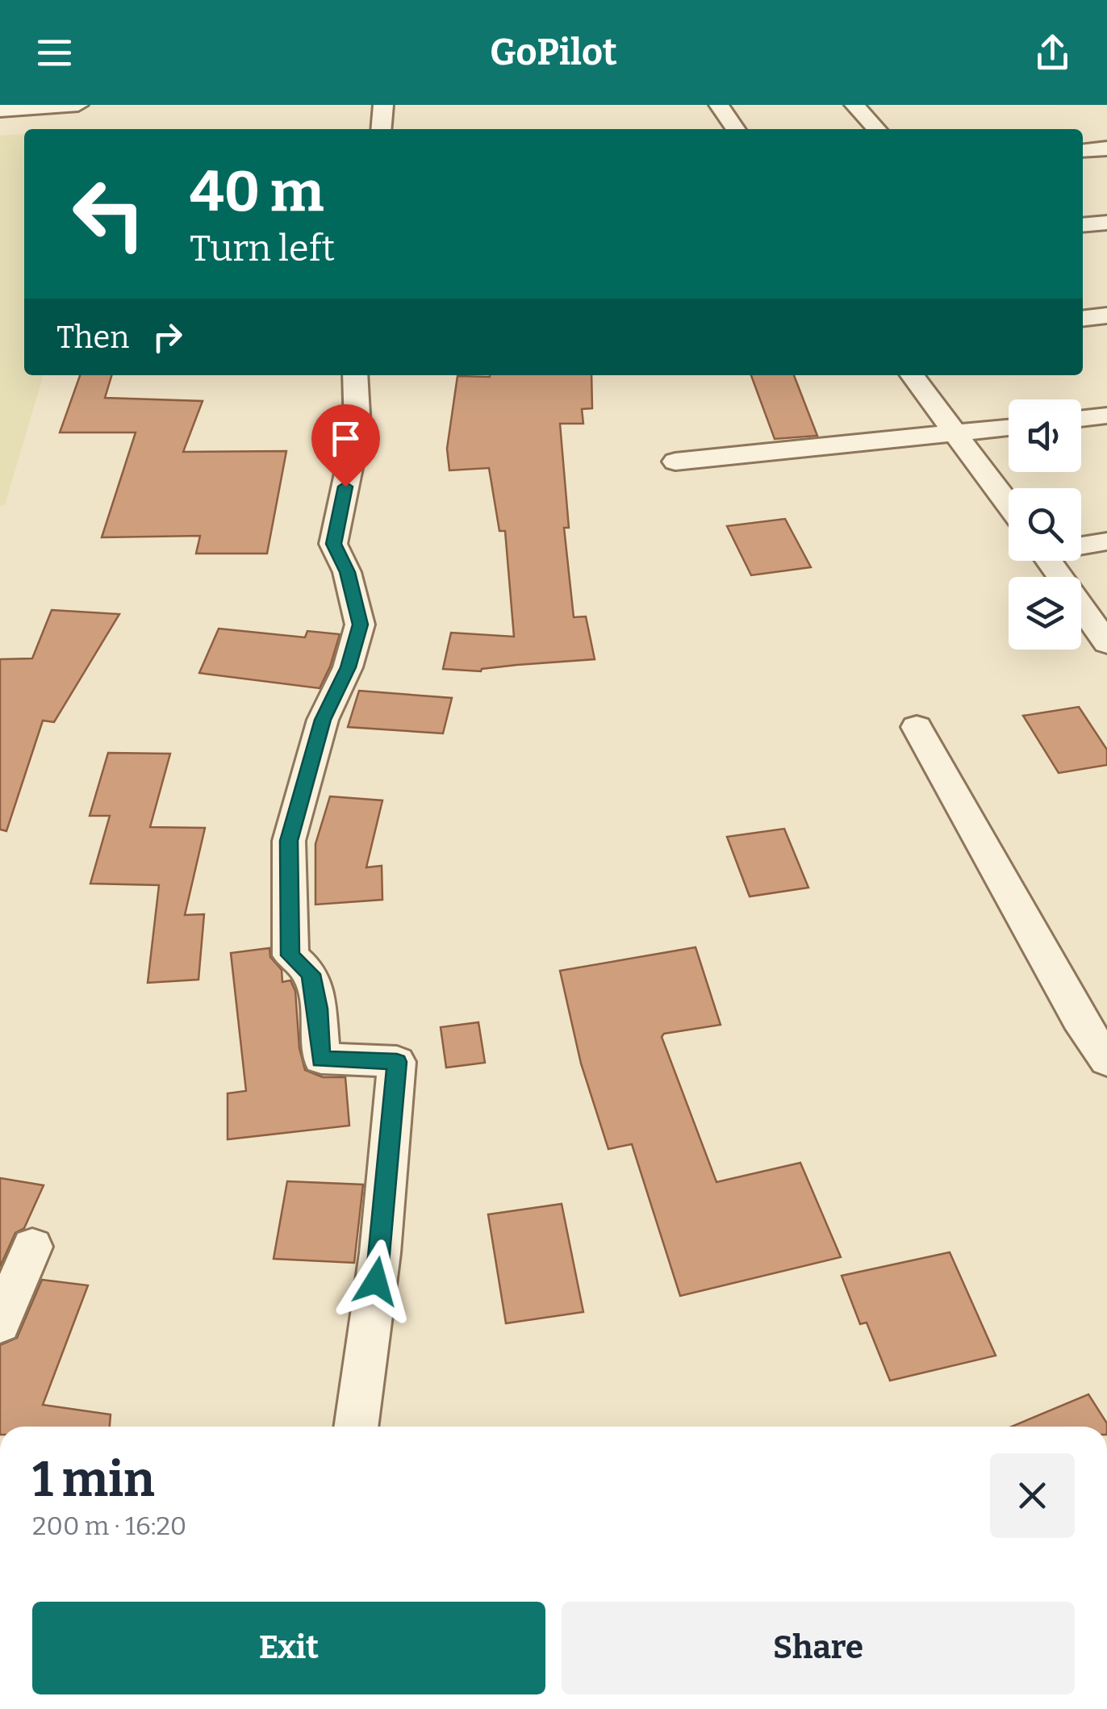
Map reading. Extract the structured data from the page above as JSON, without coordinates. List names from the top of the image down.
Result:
{
  "page": {
    "header": "GoPilot",
    "turn": ["40 m", "Turn left"],
    "then": "Then",
    "heading": ["1 min", "200 m · 16:20"],
    "buttons": ["Exit", "Share"]
  }
}
